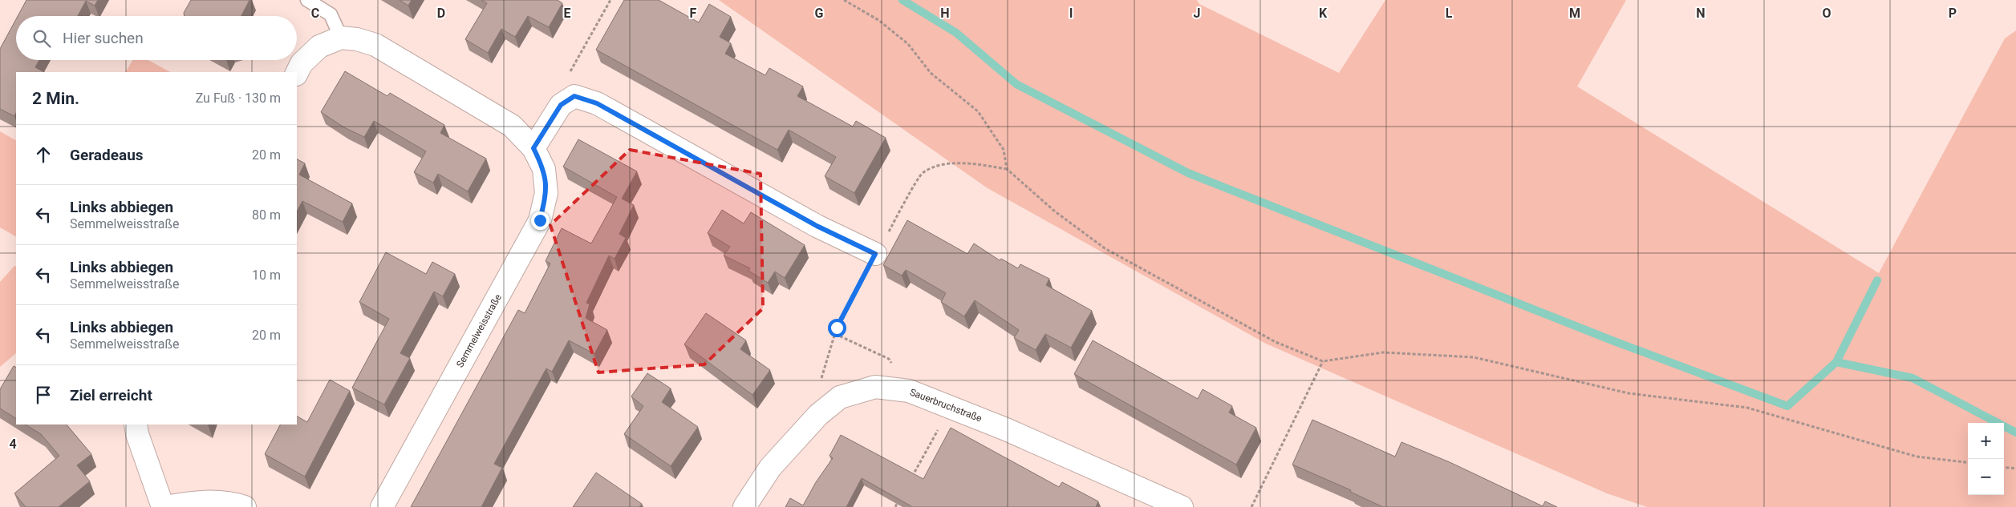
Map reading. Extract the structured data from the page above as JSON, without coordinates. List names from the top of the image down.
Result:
{
  "streets": {
    "street": ["Semmelweisstraße", "Sauerbruchstraße"]
  },
  "page": {
    "search": "Hier suchen",
    "heading": ["2 Min.", "Zu Fuß · 130 m"],
    "list": [
      ["Geradeaus", "20 m"],
      ["Links abbiegen", "Semmelweisstraße", "80 m"],
      ["Links abbiegen", "Semmelweisstraße", "10 m"],
      ["Links abbiegen", "Semmelweisstraße", "20 m"],
      "Ziel erreicht"
    ],
    "map_buttons": ["+", "−"]
  },
  "grid": {
    "columns": [
      "C",
      "D",
      "E",
      "F",
      "G",
      "H",
      "I",
      "J",
      "K",
      "L",
      "M",
      "N",
      "O",
      "P"
    ],
    "rows": ["4"]
  }
}
